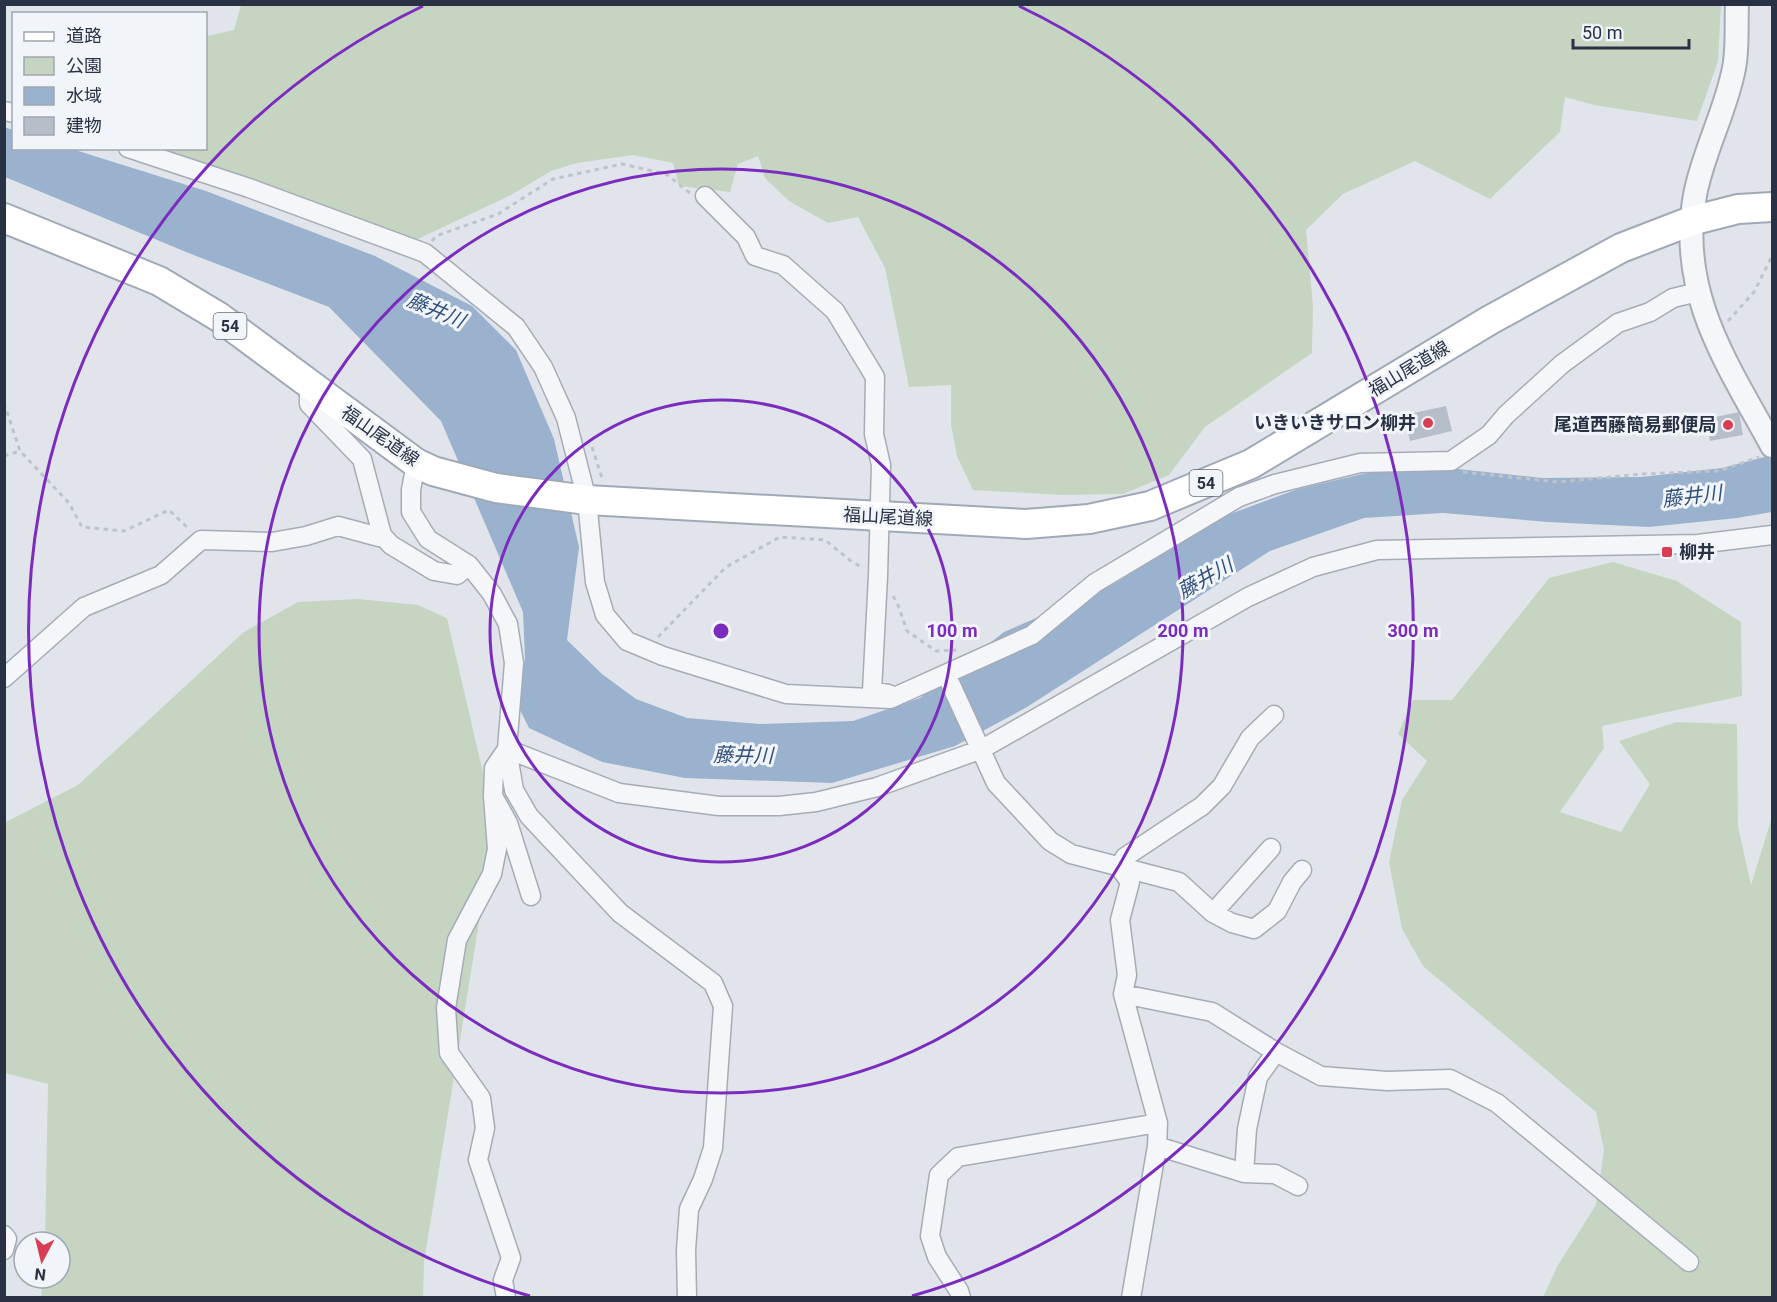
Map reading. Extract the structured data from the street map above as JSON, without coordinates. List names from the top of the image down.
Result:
{
  "streets": {
    "main road": ["54", "福山尾道線"]
  },
  "water": ["藤井川"],
  "places": {
    "other": ["いきいきサロン柳井", "尾道西藤簡易郵便局"],
    "transit": ["柳井"]
  },
  "legend": [
    "道路",
    "公園",
    "水域",
    "建物"
  ],
  "scale_bar": "50 m",
  "north": "bottom",
  "rings": ["100 m", "200 m", "300 m"]
}
